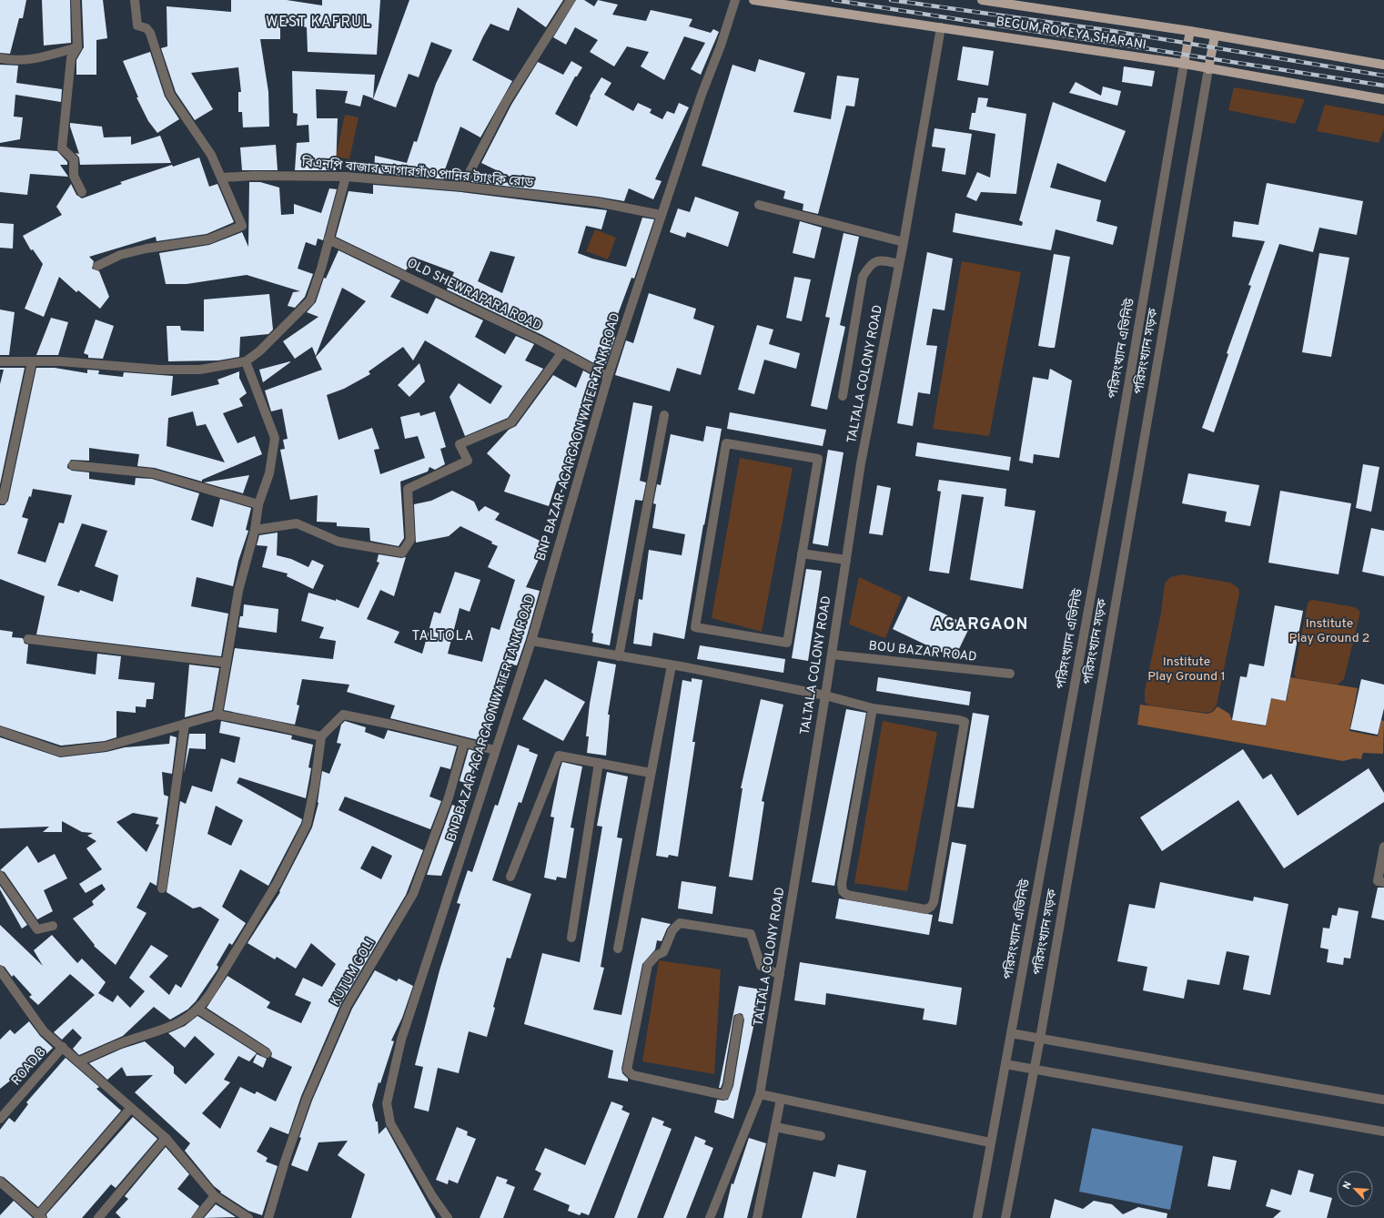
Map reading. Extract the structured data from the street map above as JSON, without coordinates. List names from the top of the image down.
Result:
{
  "streets": {
    "main road": ["BEGUM ROKEYA SHARANI"],
    "street": [
      "বিএনপি বাজার আগারগাঁও পানির ট্যাংকি রোড",
      "OLD SHEWRAPARA ROAD",
      "পরিসংখ্যান এভিনিউ",
      "পরিসংখ্যান সড়ক",
      "TALTALA COLONY ROAD",
      "BNP BAZAR-AGARGAON WATER TANK ROAD",
      "BOU BAZAR ROAD",
      "KUTUM GOLI",
      "ROAD 8"
    ]
  },
  "crossings": [
    ["BEGUM ROKEYA SHARANI", "পরিসংখ্যান এভিনিউ"],
    ["BEGUM ROKEYA SHARANI", "পরিসংখ্যান সড়ক"],
    ["BEGUM ROKEYA SHARANI", "TALTALA COLONY ROAD"],
    ["বিএনপি বাজার আগারগাঁও পানির ট্যাংকি রোড", "BNP BAZAR-AGARGAON WATER TANK ROAD"],
    ["OLD SHEWRAPARA ROAD", "BNP BAZAR-AGARGAON WATER TANK ROAD"],
    ["TALTALA COLONY ROAD", "BOU BAZAR ROAD"]
  ],
  "districts": ["WEST KAFRUL", "AGARGAON", "TALTOLA"],
  "parks": ["Institute Play Ground 2", "Institute Play Ground 1"],
  "north": "top left"
}
